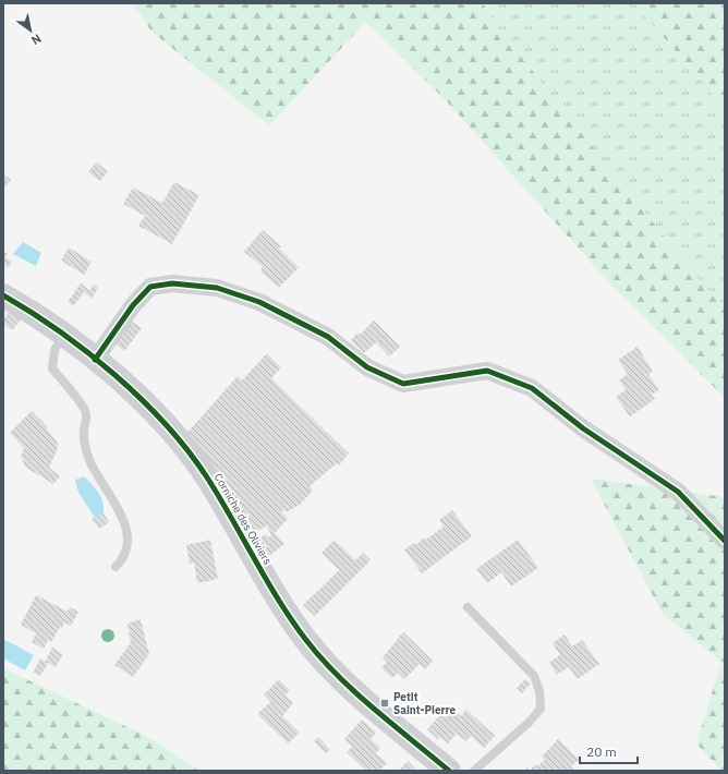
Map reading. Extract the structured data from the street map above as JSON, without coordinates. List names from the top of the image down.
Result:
{
  "streets": {
    "street": ["Corniche des Oliviers"]
  },
  "places": {
    "transit": ["Petit Saint-Pierre"]
  },
  "scale_bar": "20 m",
  "north": "bottom right"
}
